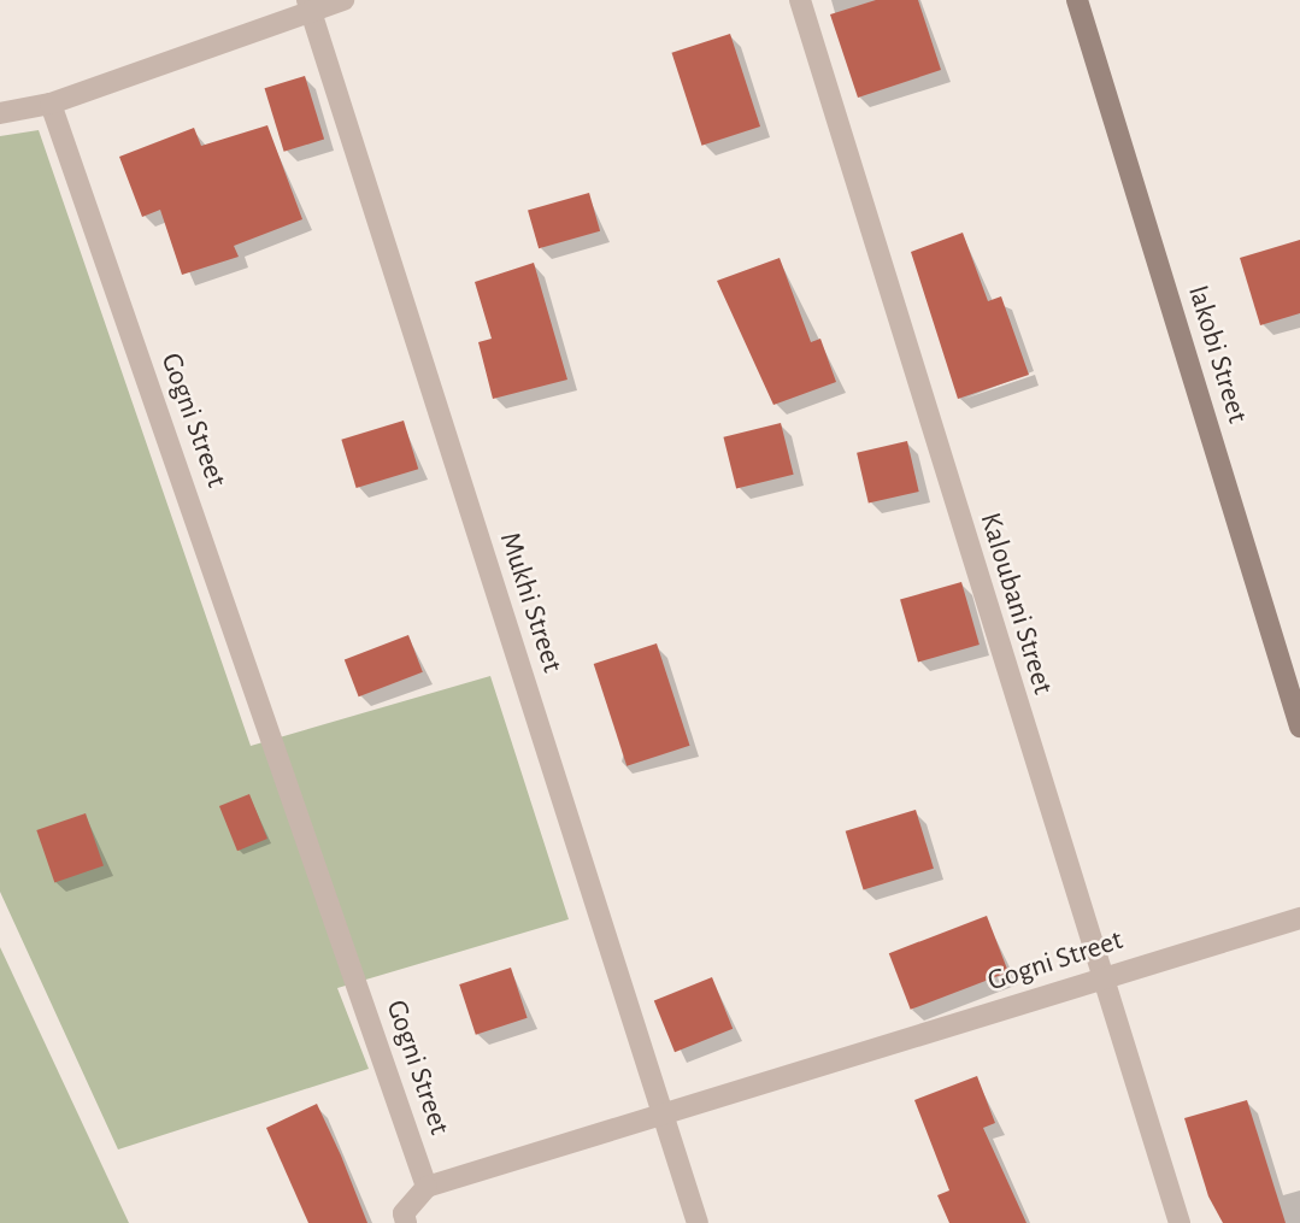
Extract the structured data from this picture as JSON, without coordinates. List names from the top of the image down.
{
  "streets": {
    "street": [
      "Iakobi Street",
      "Gogni Street",
      "Mukhi Street",
      "Kaloubani Street"
    ]
  },
  "crossings": [
    ["Gogni Street", "Mukhi Street"],
    ["Gogni Street", "Kaloubani Street"]
  ]
}
